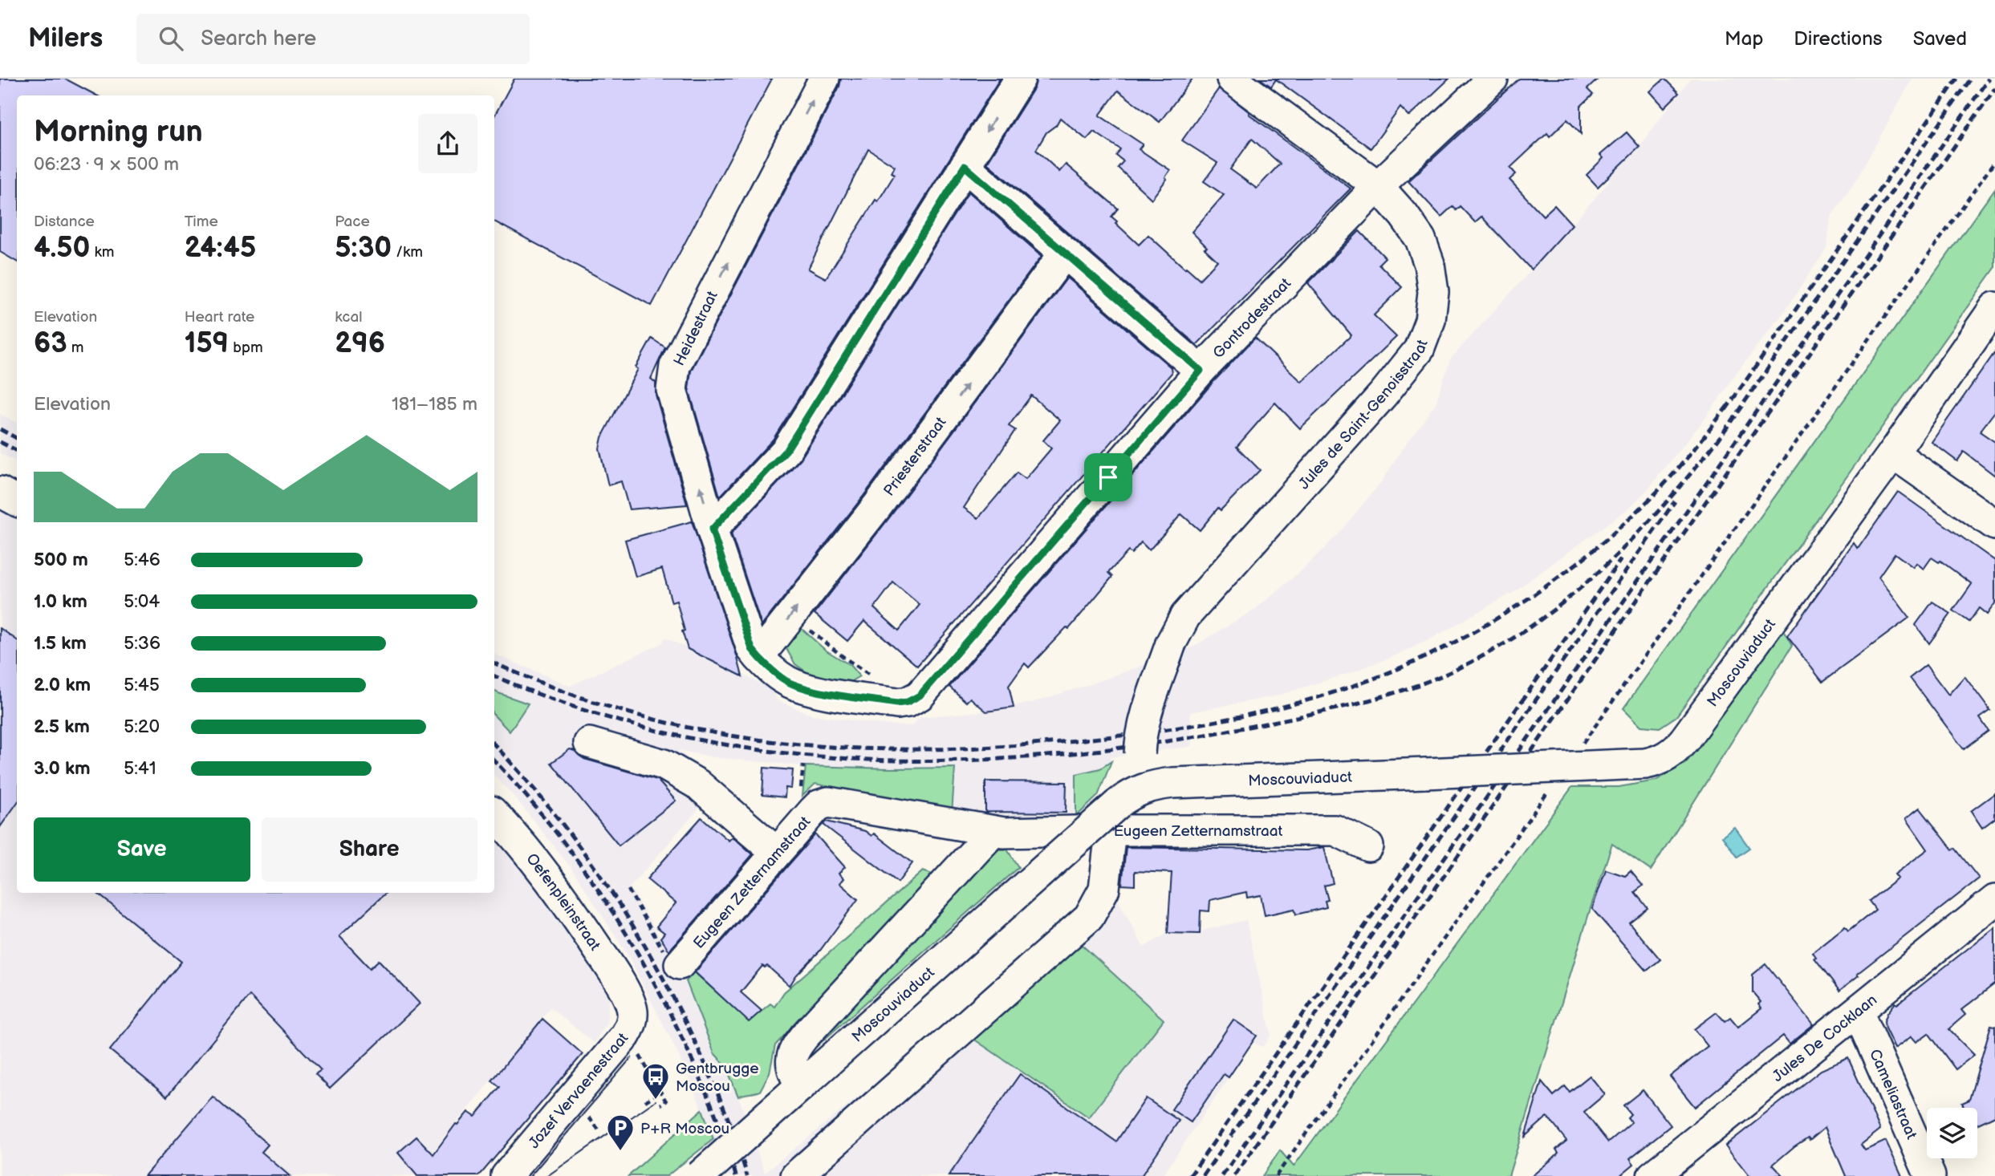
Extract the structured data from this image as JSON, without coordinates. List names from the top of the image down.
{
  "streets": {
    "street": [
      "Gontrodestraat",
      "Heidestraat",
      "Jules de Saint-Genoisstraat",
      "Priesterstraat",
      "Moscouviaduct",
      "Eugeen Zetternamstraat",
      "Oefenpleinstraat",
      "Jules De Cocklaan",
      "Jozef Vervaenestraat",
      "Cameliastraat"
    ]
  },
  "crossings": [
    ["Gontrodestraat", "Heidestraat"],
    ["Gontrodestraat", "Jules de Saint-Genoisstraat"],
    ["Gontrodestraat", "Priesterstraat"],
    ["Heidestraat", "Priesterstraat"],
    ["Jules de Saint-Genoisstraat", "Moscouviaduct"],
    ["Moscouviaduct", "Eugeen Zetternamstraat"],
    ["Oefenpleinstraat", "Jozef Vervaenestraat"],
    ["Jules De Cocklaan", "Cameliastraat"]
  ],
  "places": {
    "bus stop": ["Gentbrugge Moscou"],
    "parking": ["P+R Moscou"]
  },
  "page": {
    "header": "Milers",
    "search": "Search here",
    "nav": ["Map", "Directions", "Saved"],
    "heading": ["Morning run", "06:23 · 9 × 500 m"],
    "stats": [
      ["Distance", "4.50 km"],
      ["Time", "24:45"],
      ["Pace", "5:30 /km"],
      ["Elevation", "63 m"],
      ["Heart rate", "159 bpm"],
      ["kcal", "296"]
    ],
    "chart": ["Elevation", "181–185 m"],
    "list": [
      {
        "name": "500 m",
        "note": "5:46"
      },
      {
        "name": "1.0 km",
        "note": "5:04"
      },
      {
        "name": "1.5 km",
        "note": "5:36"
      },
      {
        "name": "2.0 km",
        "note": "5:45"
      },
      {
        "name": "2.5 km",
        "note": "5:20"
      },
      {
        "name": "3.0 km",
        "note": "5:41"
      }
    ],
    "buttons": ["Save", "Share"]
  }
}
